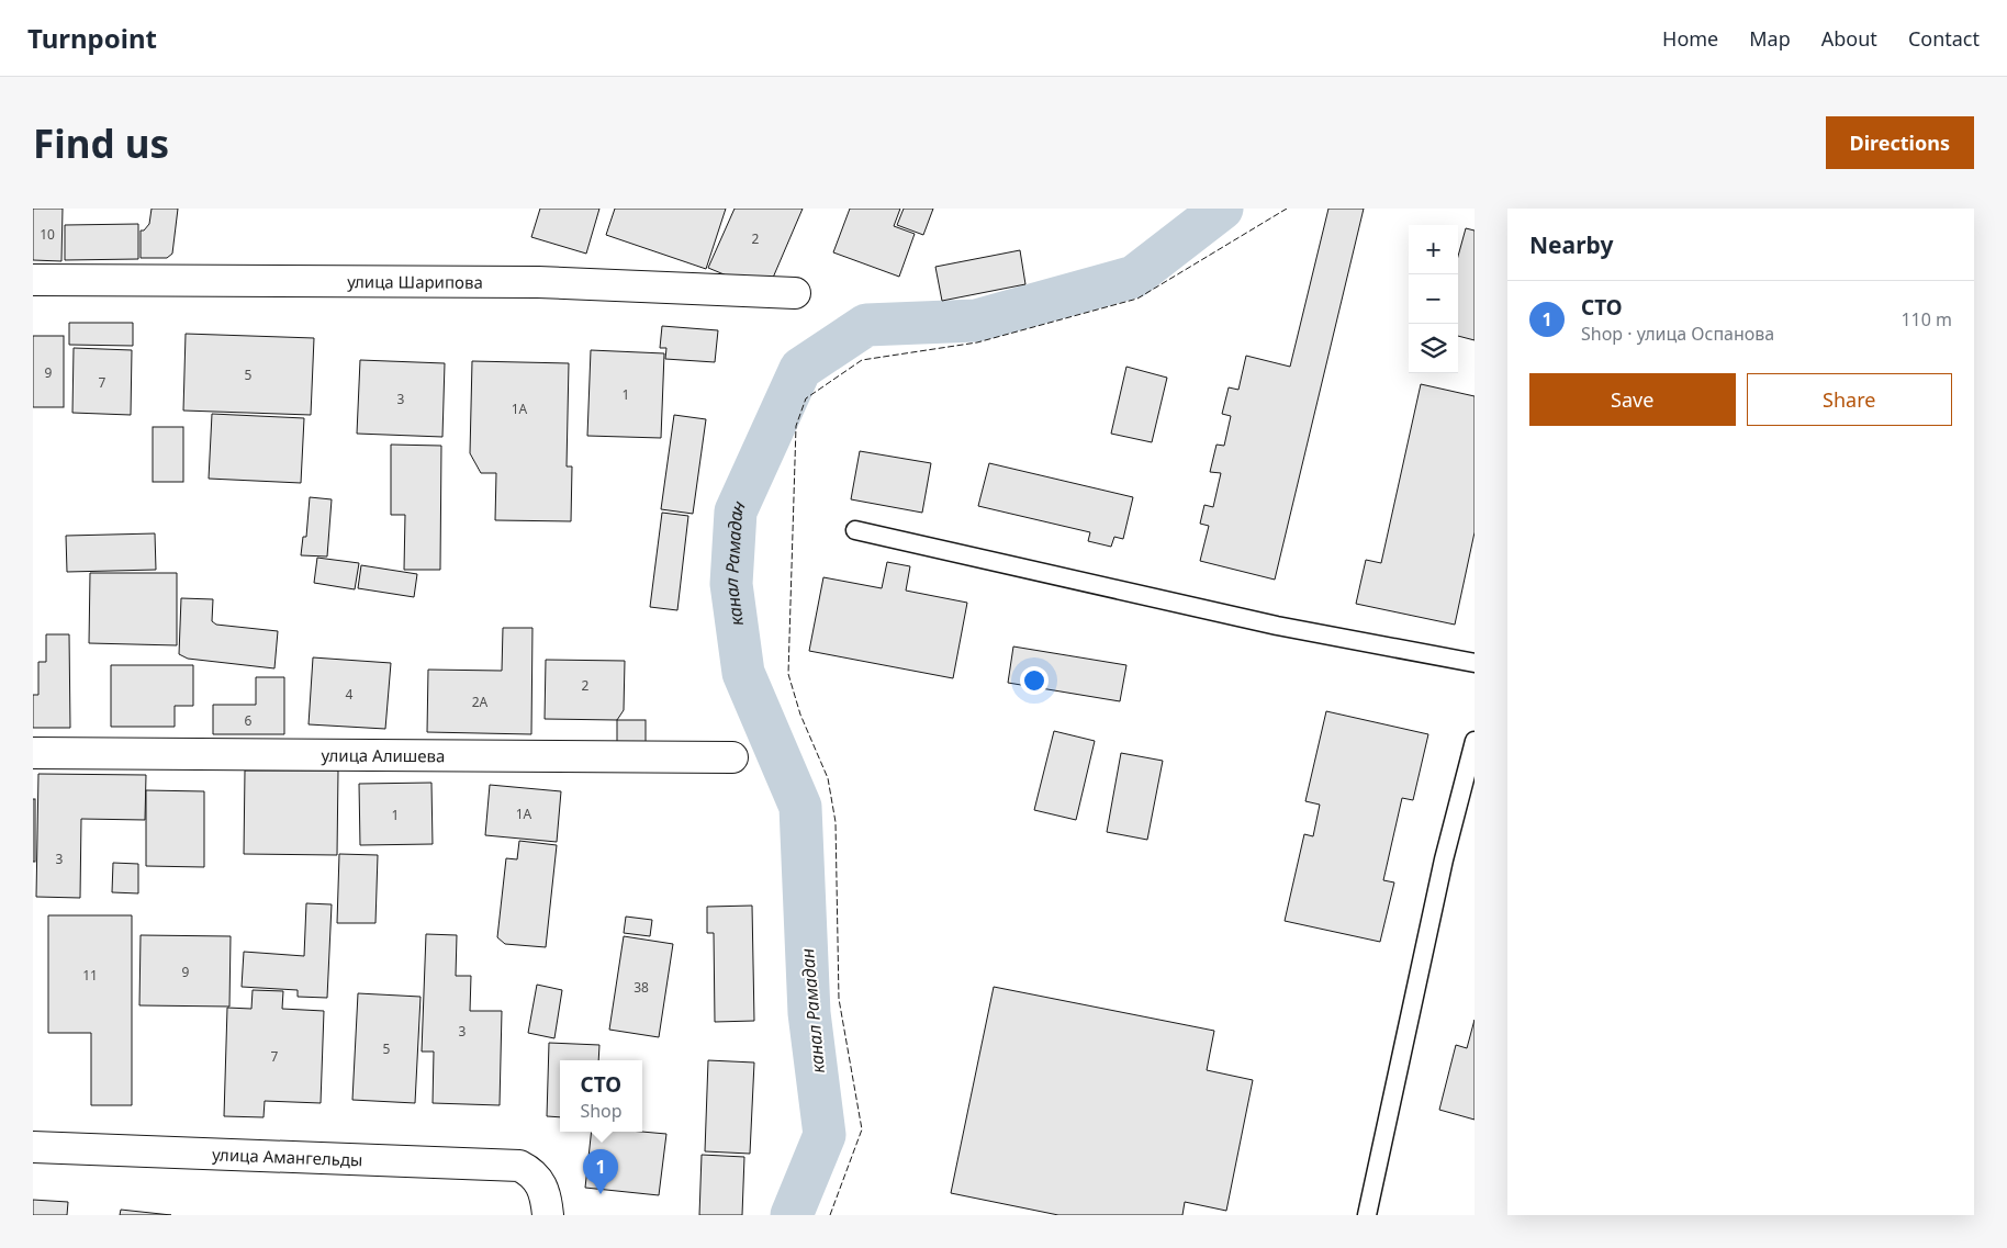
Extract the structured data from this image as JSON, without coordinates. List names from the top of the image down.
{
  "streets": {
    "street": ["улица Шарипова", "улица Алишева", "улица Амангельды"]
  },
  "water": ["канал Рамадан"],
  "house_numbers": [
    "10",
    "2",
    "9",
    "5",
    "7",
    "1",
    "3",
    "1А",
    "2",
    "4",
    "2А",
    "6",
    "1А",
    "1",
    "3",
    "9",
    "11",
    "38",
    "3",
    "5",
    "7"
  ],
  "page": {
    "header": "Turnpoint",
    "nav": [
      "Home",
      "Map",
      "About",
      "Contact"
    ],
    "buttons": [
      "Directions",
      ["Save", "Share"]
    ],
    "title": "Find us",
    "heading": "Nearby",
    "map_buttons": ["+", "−"],
    "list": [
      {
        "mark": "1",
        "name": "СТО",
        "note": "Shop · улица Оспанова",
        "value": "110 m"
      }
    ],
    "popup": ["СТО", "Shop"],
    "pins": "1"
  }
}
